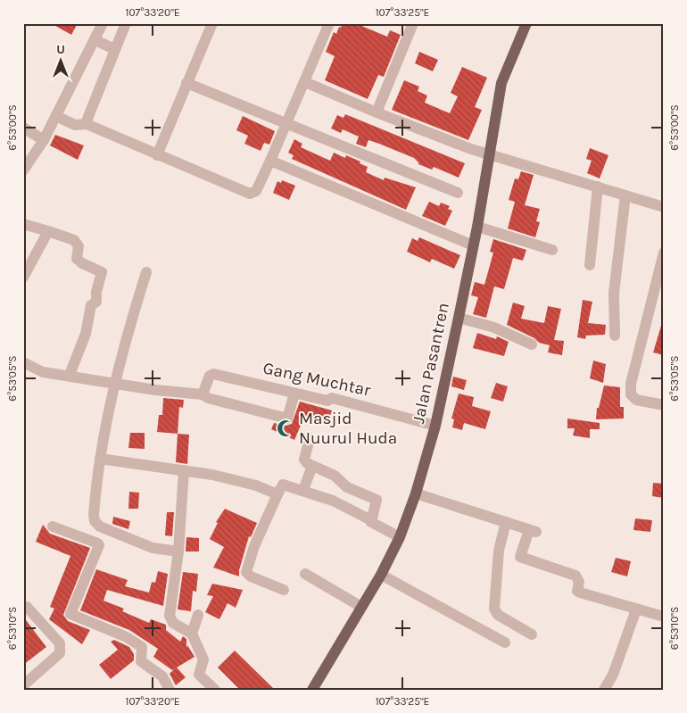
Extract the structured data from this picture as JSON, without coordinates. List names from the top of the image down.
{
  "streets": {
    "main road": ["Jalan Pasantren"],
    "street": ["Gang Muchtar"]
  },
  "crossings": [
    ["Jalan Pasantren", "Gang Muchtar"]
  ],
  "places": {
    "mosque": ["Masjid Nuurul Huda"]
  },
  "north": "top",
  "coordinates": [
    "107°33'20\"E",
    "107°33'25\"E",
    "6°53'00\"S",
    "6°53'05\"S",
    "6°53'10\"S"
  ]
}
